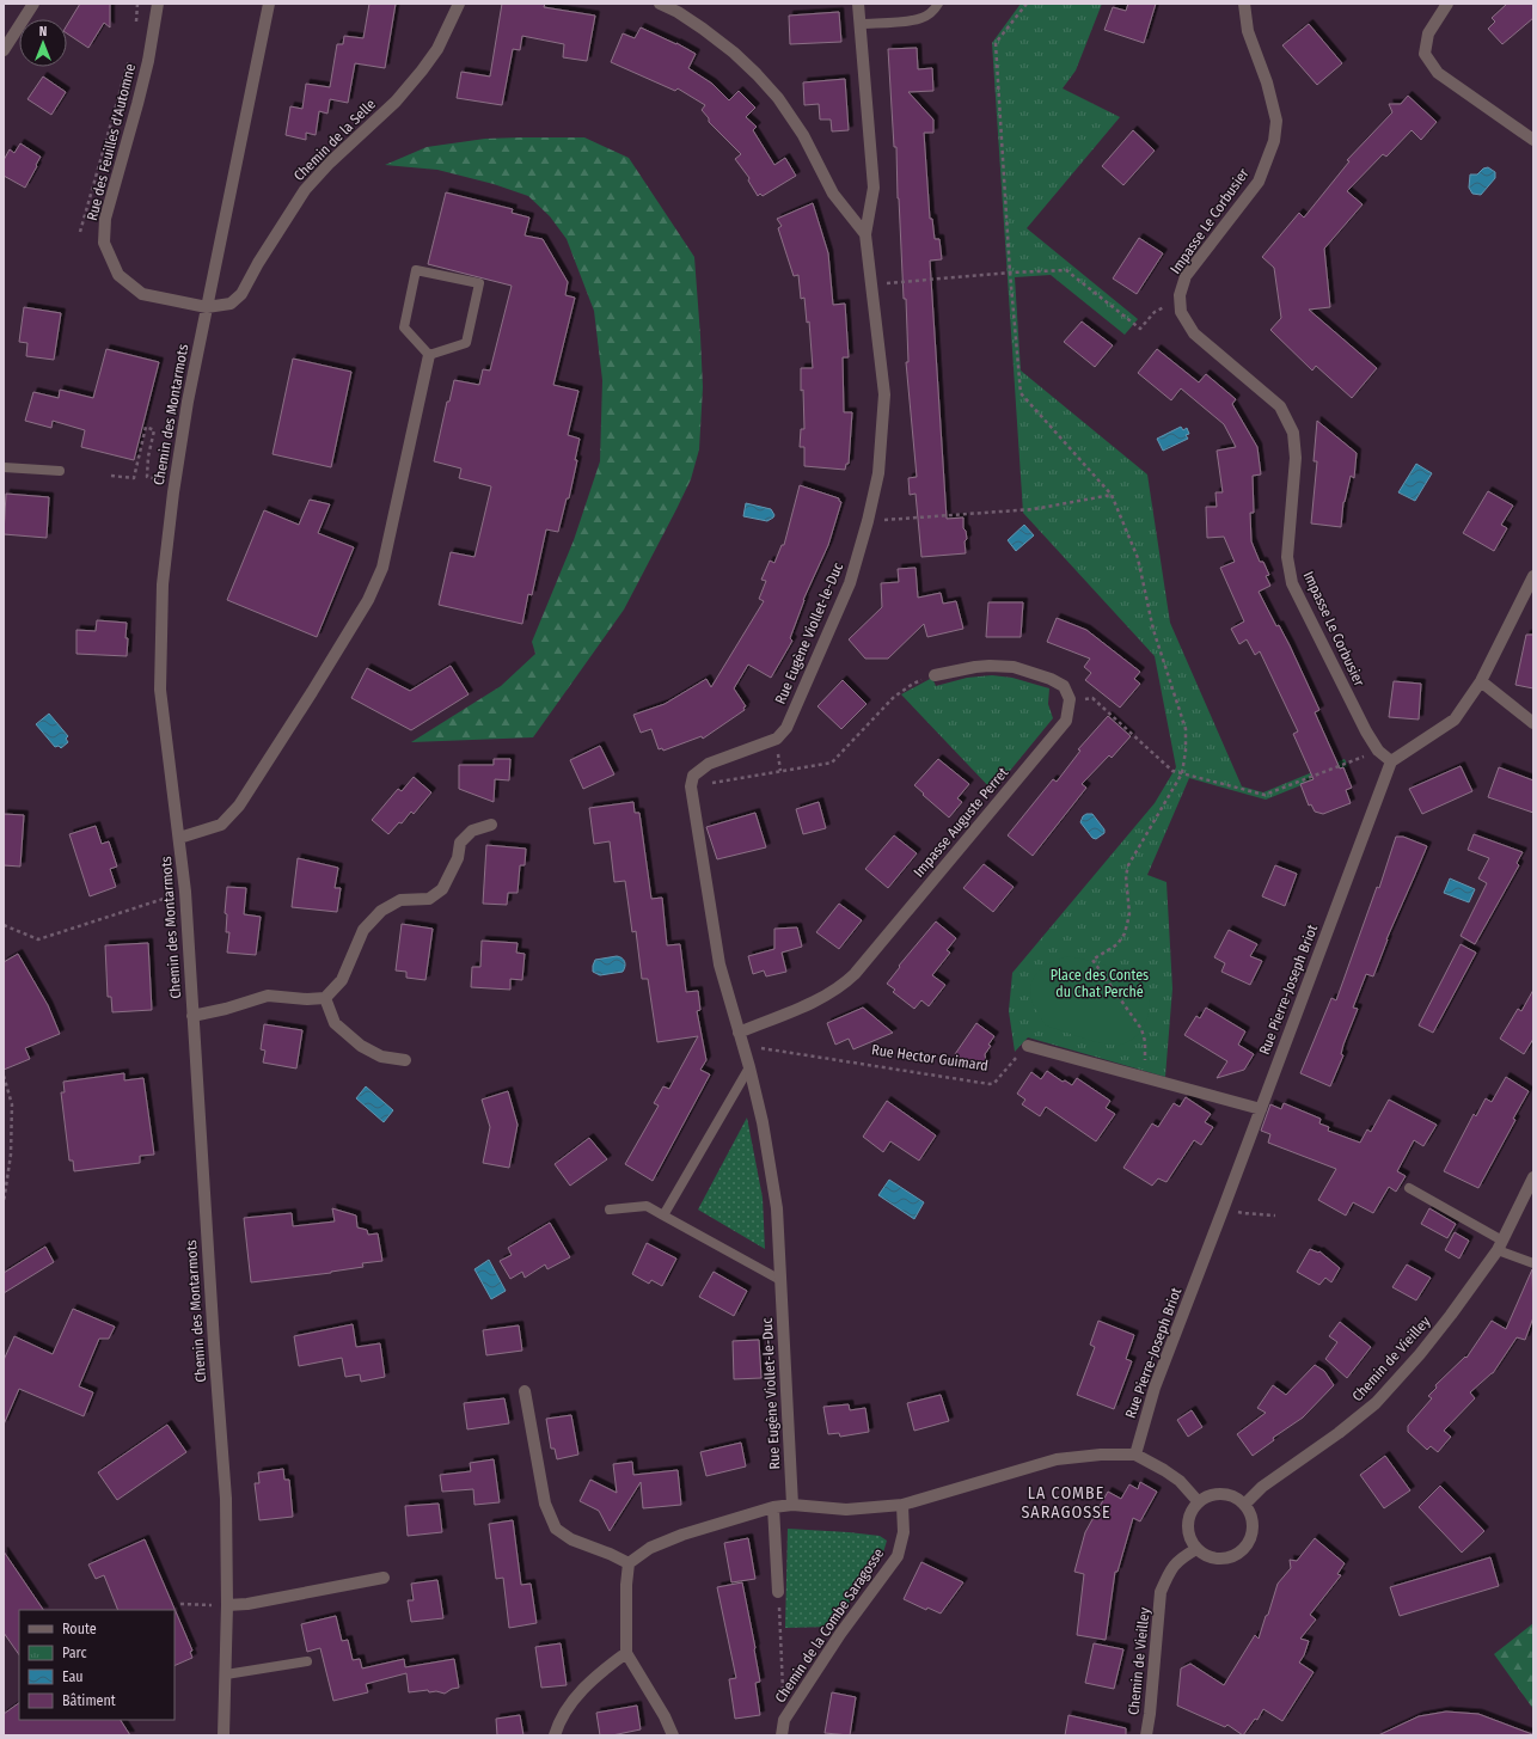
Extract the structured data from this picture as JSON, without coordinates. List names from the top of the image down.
{
  "streets": {
    "street": [
      "Chemin de la Selle",
      "Rue des Feuilles d'Automne",
      "Impasse Le Corbusier",
      "Chemin des Montarmots",
      "Rue Eugène Viollet-le-Duc",
      "Impasse Auguste Perret",
      "Rue Pierre-Joseph Briot",
      "Chemin de Vieilley",
      "Chemin de la Combe Saragosse"
    ],
    "path": ["Rue Hector Guimard"]
  },
  "crossings": [
    ["Chemin de la Selle", "Rue des Feuilles d'Automne"],
    ["Chemin de la Selle", "Chemin des Montarmots"],
    ["Rue des Feuilles d'Automne", "Chemin des Montarmots"],
    ["Impasse Le Corbusier", "Rue Pierre-Joseph Briot"],
    ["Rue Eugène Viollet-le-Duc", "Impasse Auguste Perret"],
    ["Rue Eugène Viollet-le-Duc", "Rue Hector Guimard"]
  ],
  "districts": ["LA COMBE SARAGOSSE"],
  "parks": ["Place des Contes du Chat Perché"],
  "legend": [
    "Route",
    "Parc",
    "Eau",
    "Bâtiment"
  ],
  "north": "top"
}
